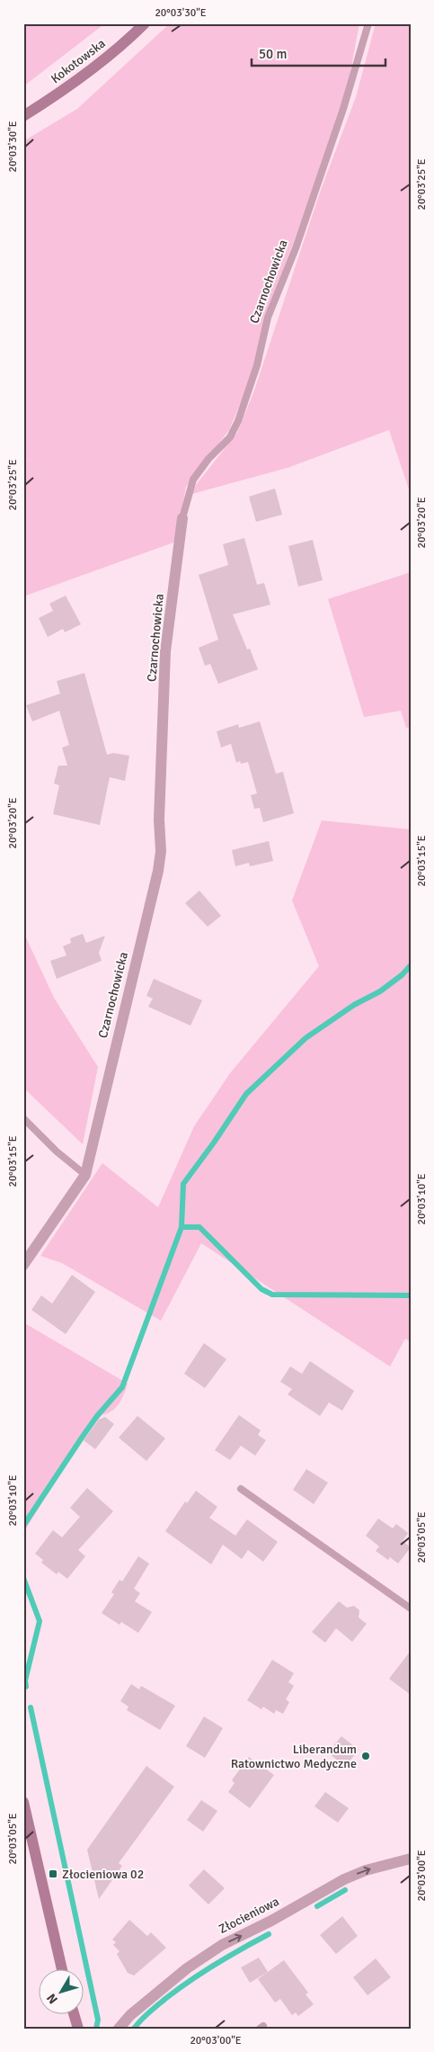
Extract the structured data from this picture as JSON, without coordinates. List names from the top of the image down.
{
  "streets": {
    "street": ["Kokotowska", "Czarnochowicka", "Złocieniowa"]
  },
  "one_way": ["Złocieniowa"],
  "places": {
    "other": ["Liberandum Ratownictwo Medyczne"],
    "transit": ["Złocieniowa 02"]
  },
  "scale_bar": "50 m",
  "north": "bottom left",
  "coordinates": [
    "20°03'30\"E",
    "20°03'25\"E",
    "20°03'20\"E",
    "20°03'15\"E",
    "20°03'10\"E",
    "20°03'05\"E",
    "20°03'00\"E"
  ]
}
